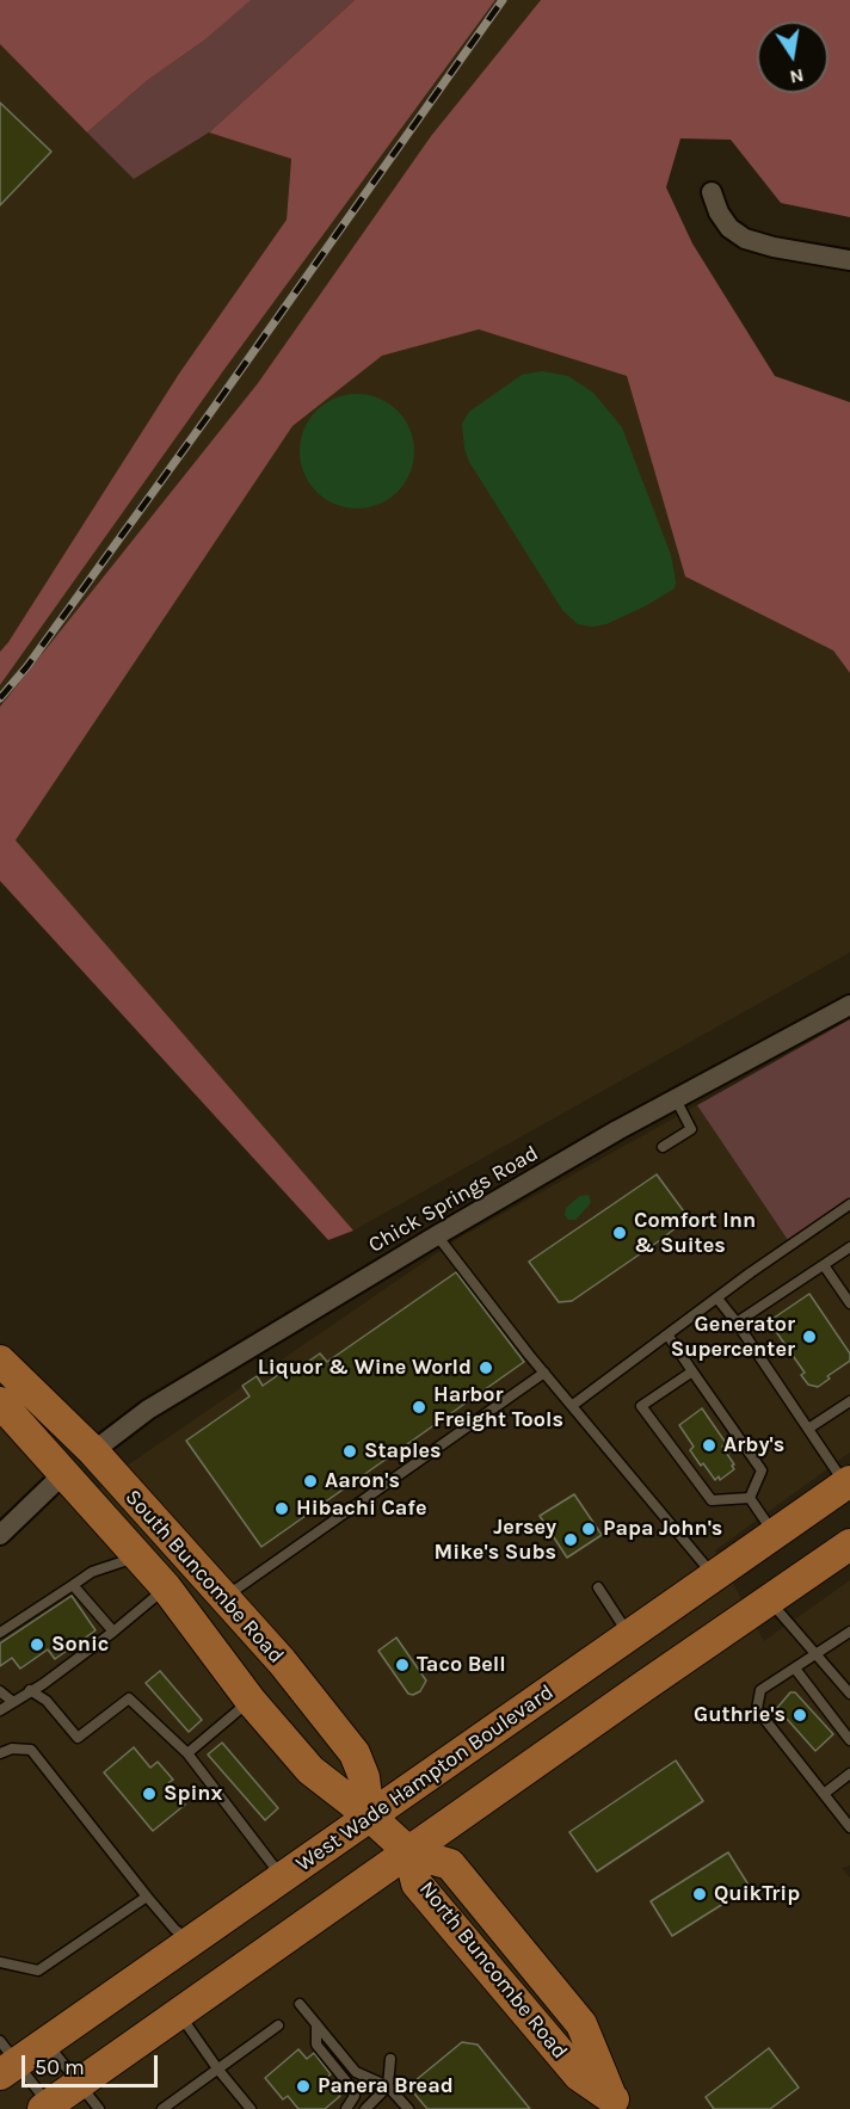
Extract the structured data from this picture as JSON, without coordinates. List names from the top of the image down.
{
  "streets": {
    "main road": ["South Buncombe Road", "West Wade Hampton Boulevard", "North Buncombe Road"],
    "street": ["Chick Springs Road"]
  },
  "crossings": [
    ["Chick Springs Road", "South Buncombe Road"],
    ["South Buncombe Road", "West Wade Hampton Boulevard"],
    ["South Buncombe Road", "North Buncombe Road"]
  ],
  "places": [
    "Comfort Inn & Suites",
    "Generator Supercenter",
    "Liquor & Wine World",
    "Harbor Freight Tools",
    "Arby's",
    "Staples",
    "Aaron's",
    "Hibachi Cafe",
    "Papa John's",
    "Jersey Mike's Subs",
    "Sonic",
    "Taco Bell",
    "Guthrie's",
    "Spinx",
    "QuikTrip",
    "Panera Bread"
  ],
  "scale_bar": "50 m",
  "north": "bottom"
}
